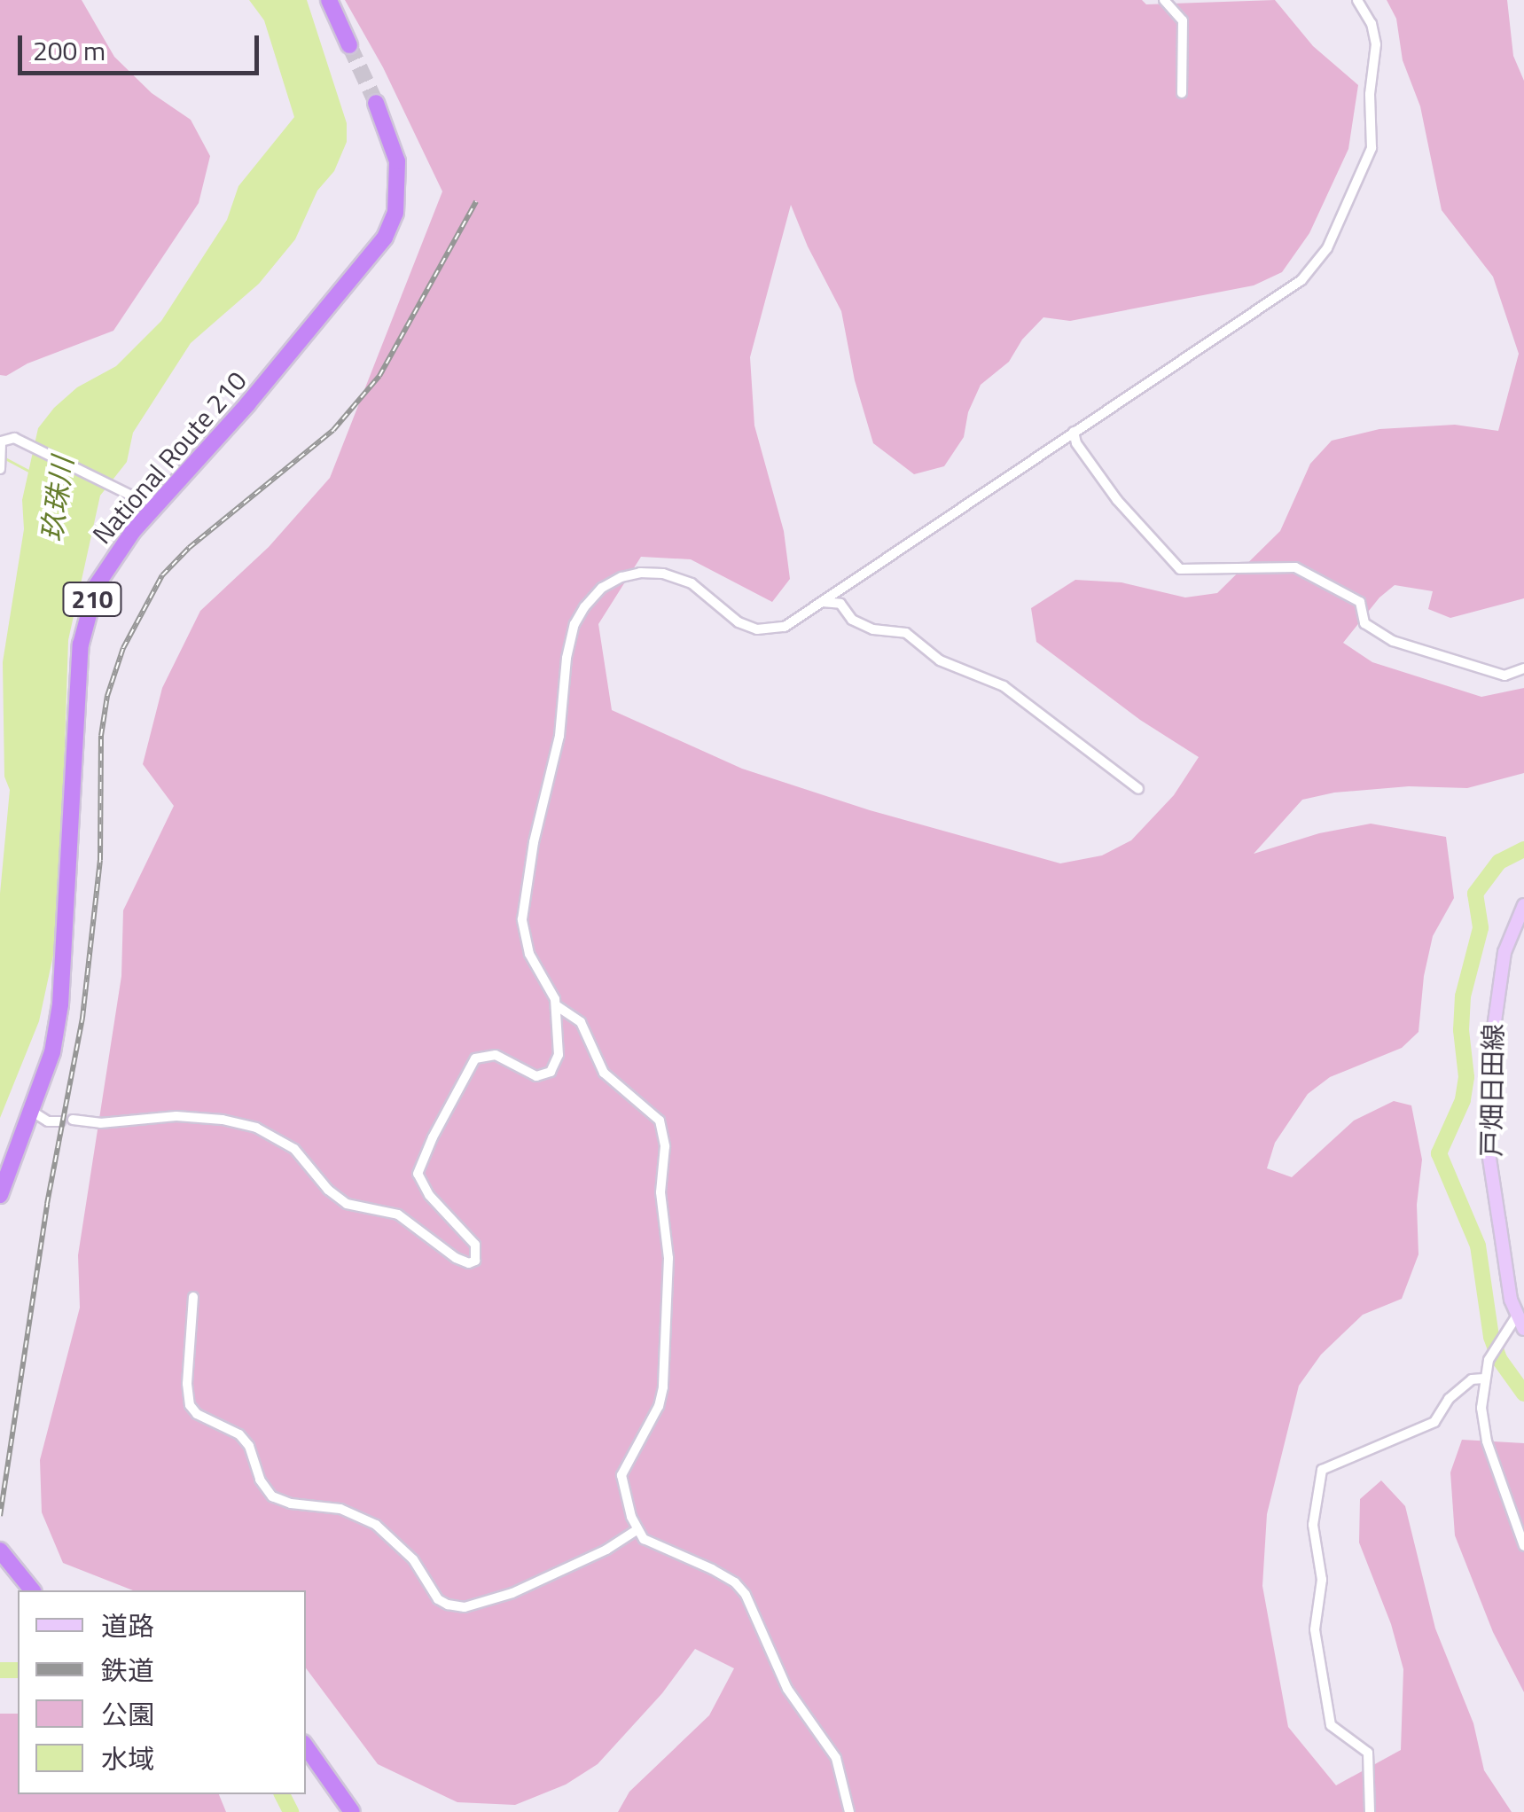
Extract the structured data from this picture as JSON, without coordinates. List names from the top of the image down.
{
  "streets": {
    "highway": ["National Route 210", "210"],
    "main road": ["戸畑日田線"]
  },
  "water": ["玖珠川"],
  "legend": [
    "道路",
    "鉄道",
    "公園",
    "水域"
  ],
  "scale_bar": "200 m"
}
